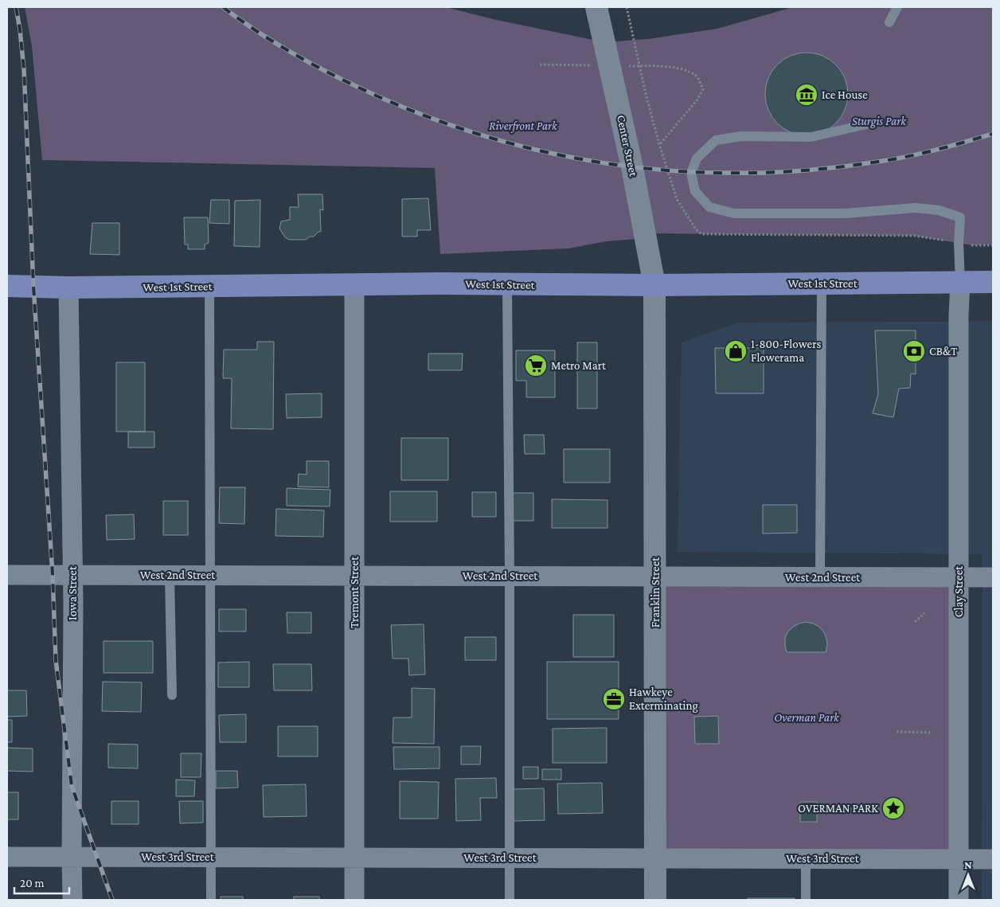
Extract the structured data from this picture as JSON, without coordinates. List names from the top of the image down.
{
  "streets": {
    "main road": ["West 1st Street"],
    "street": [
      "Center Street",
      "West 2nd Street",
      "Clay Street",
      "Tremont Street",
      "Franklin Street",
      "Iowa Street",
      "West 3rd Street"
    ]
  },
  "crossings": [
    ["Center Street", "West 1st Street"],
    ["Center Street", "Franklin Street"],
    ["West 1st Street", "Clay Street"],
    ["West 1st Street", "Tremont Street"],
    ["West 1st Street", "Franklin Street"],
    ["West 1st Street", "Iowa Street"],
    ["West 2nd Street", "Clay Street"],
    ["West 2nd Street", "Tremont Street"],
    ["West 2nd Street", "Franklin Street"],
    ["West 2nd Street", "Iowa Street"],
    ["Clay Street", "West 3rd Street"],
    ["Tremont Street", "West 3rd Street"],
    ["Franklin Street", "West 3rd Street"],
    ["Iowa Street", "West 3rd Street"]
  ],
  "parks": ["Sturgis Park", "Riverfront Park", "Overman Park"],
  "places": {
    "museum": ["Ice House"],
    "shop": ["1-800-Flowers Flowerama"],
    "bank": ["CB&T"],
    "supermarket": ["Metro Mart"],
    "office": ["Hawkeye Exterminating"],
    "place": ["OVERMAN PARK"]
  },
  "scale_bar": "20 m",
  "north": "top"
}
